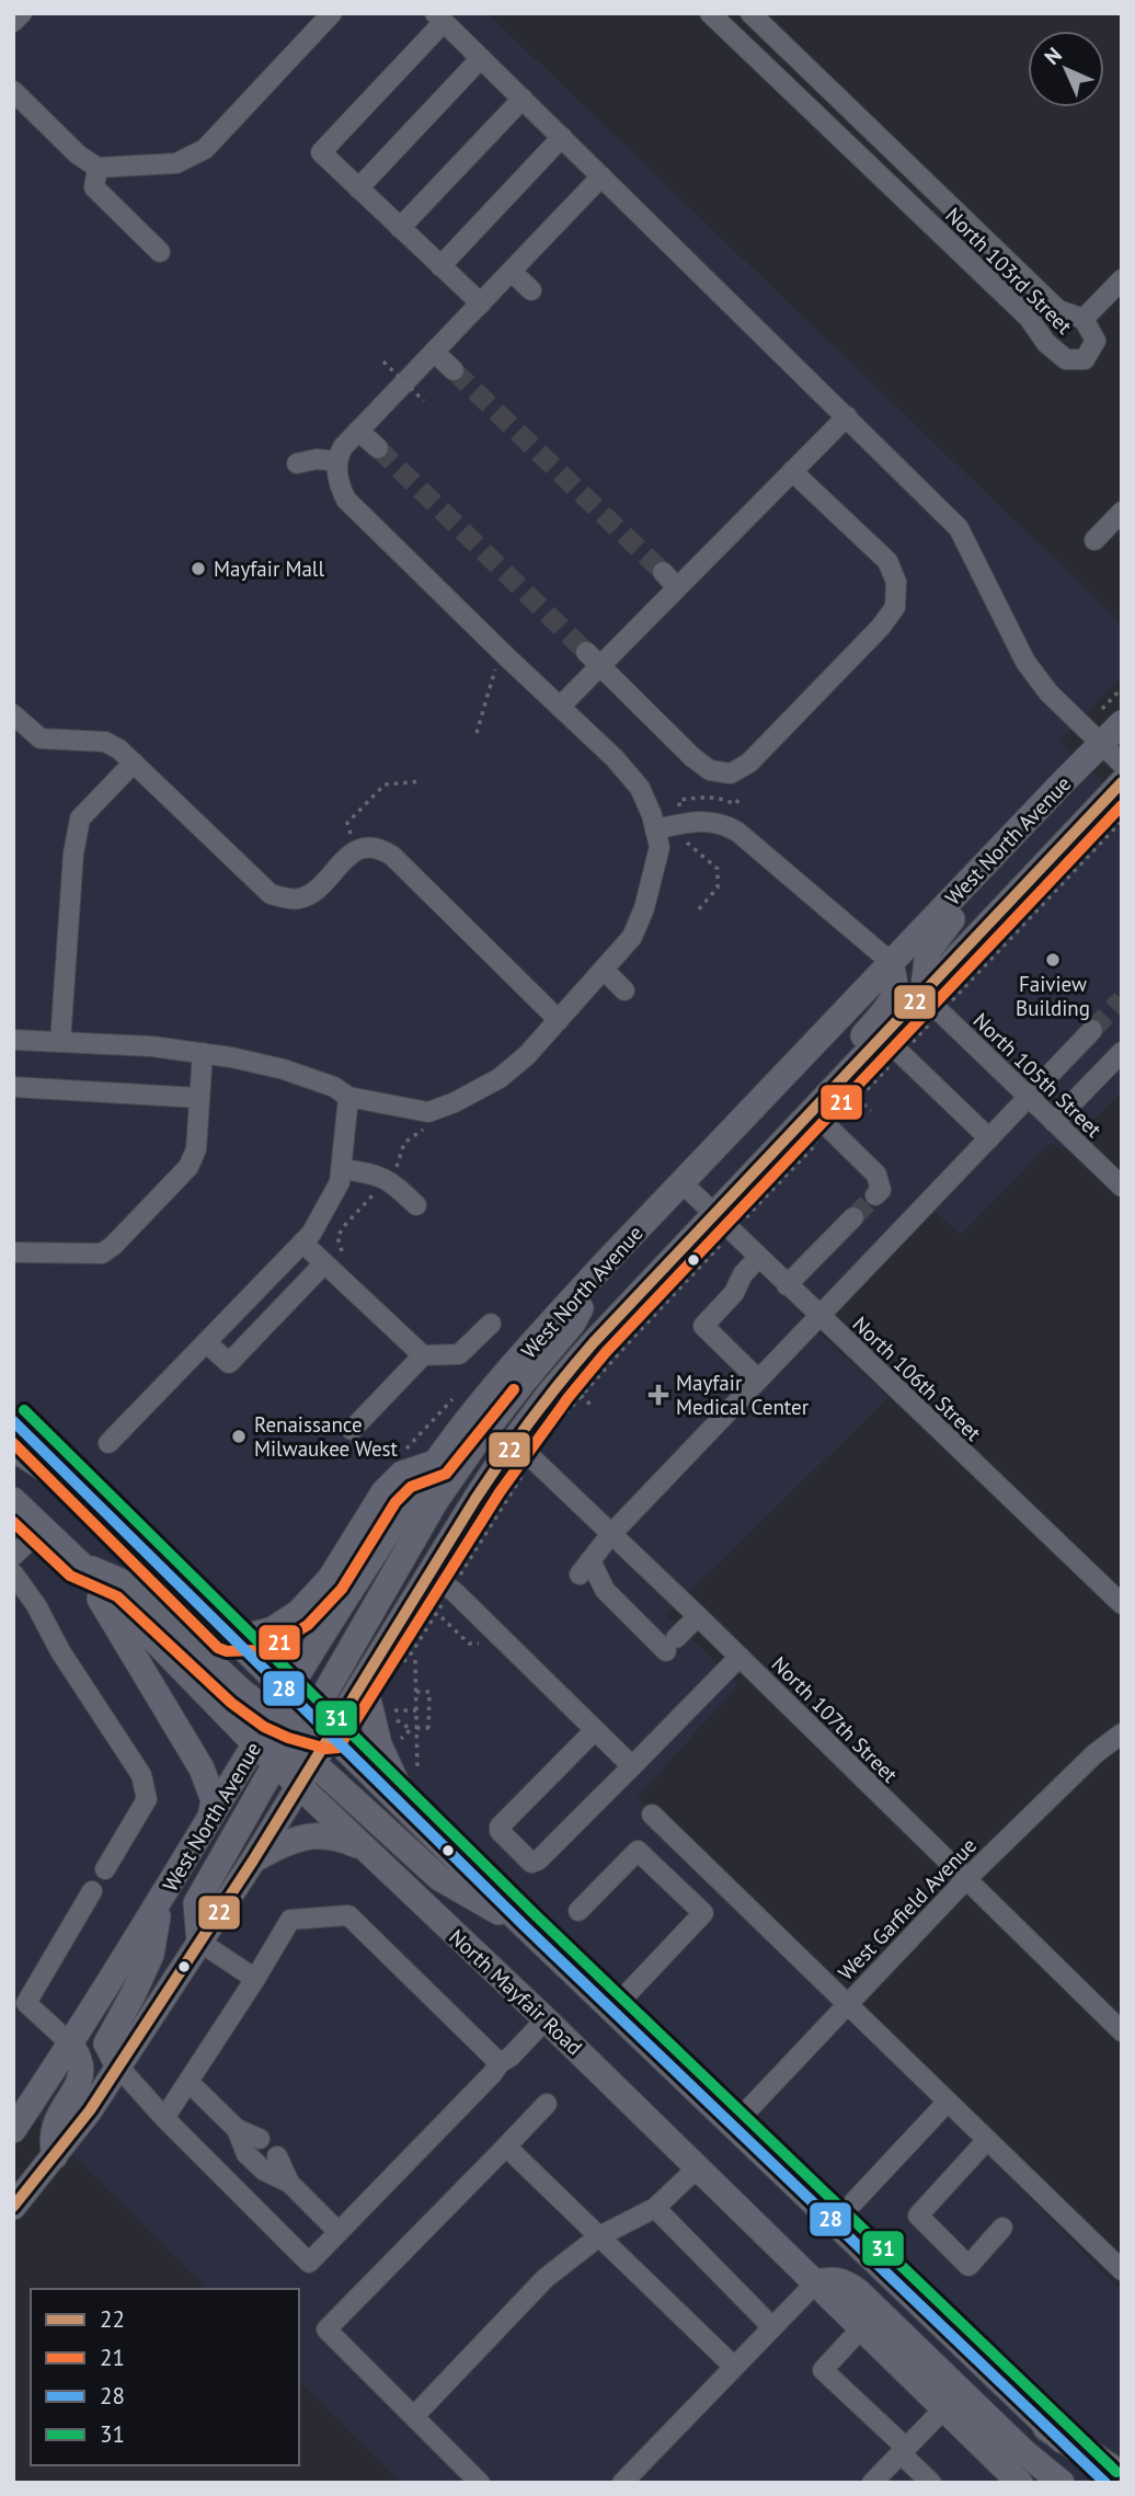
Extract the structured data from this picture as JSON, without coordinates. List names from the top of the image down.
{
  "streets": {
    "main road": ["West North Avenue", "North Mayfair Road"],
    "street": [
      "North 103rd Street",
      "North 105th Street",
      "North 106th Street",
      "North 107th Street",
      "West Garfield Avenue"
    ]
  },
  "crossings": [
    ["West North Avenue", "North 105th Street"],
    ["West North Avenue", "North 106th Street"],
    ["West North Avenue", "North 107th Street"],
    ["West North Avenue", "North Mayfair Road"],
    ["North 107th Street", "West Garfield Avenue"]
  ],
  "places": {
    "other": ["Mayfair Mall", "Faiview Building", "Renaissance Milwaukee West"],
    "health": ["Mayfair Medical Center"]
  },
  "lines": [
    "transit line 22",
    "transit line 21",
    "transit line 31",
    "transit line 28"
  ],
  "legend": [
    "22",
    "21",
    "28",
    "31"
  ],
  "north": "top left"
}
